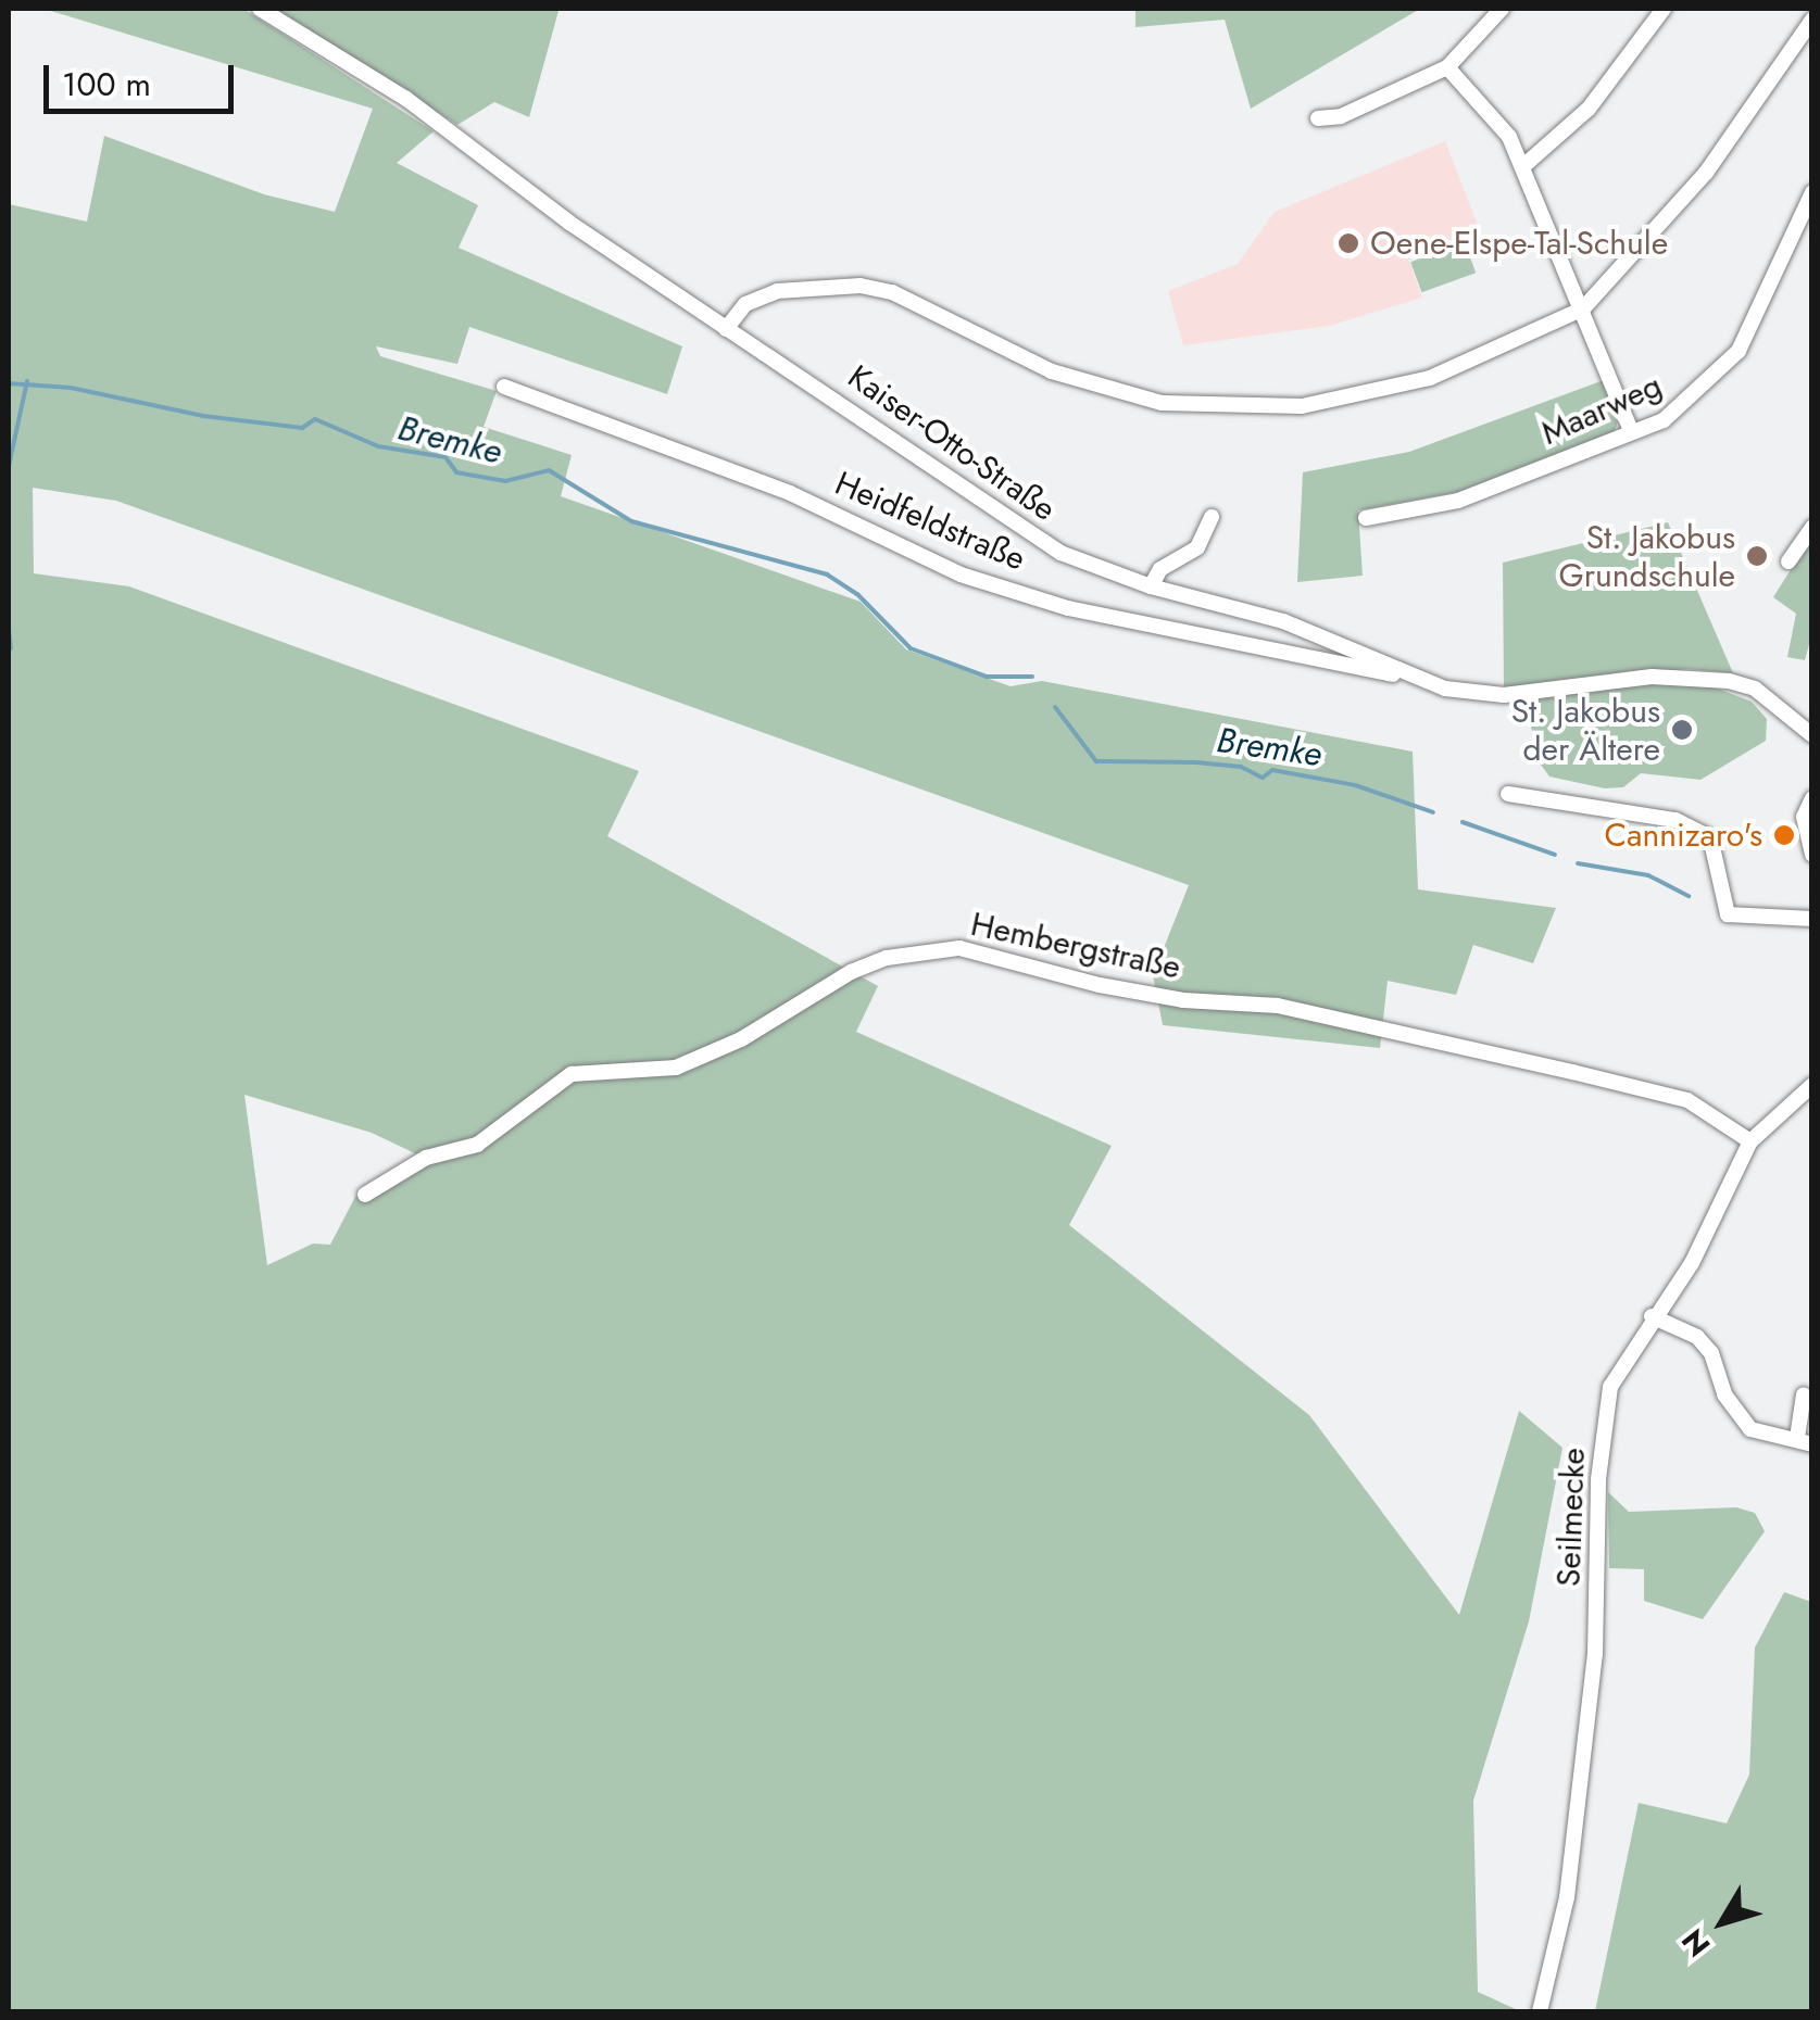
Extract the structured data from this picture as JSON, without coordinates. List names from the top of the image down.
{
  "streets": {
    "street": [
      "Maarweg",
      "Kaiser-Otto-Straße",
      "Heidfeldstraße",
      "Hembergstraße",
      "Seilmecke"
    ]
  },
  "crossings": [
    ["Kaiser-Otto-Straße", "Heidfeldstraße"],
    ["Hembergstraße", "Seilmecke"]
  ],
  "water": ["Bremke"],
  "places": [
    "Oene-Elspe-Tal-Schule",
    "St. Jakobus Grundschule",
    "St. Jakobus der Ältere",
    "Cannizaro's"
  ],
  "scale_bar": "100 m",
  "north": "bottom left"
}
